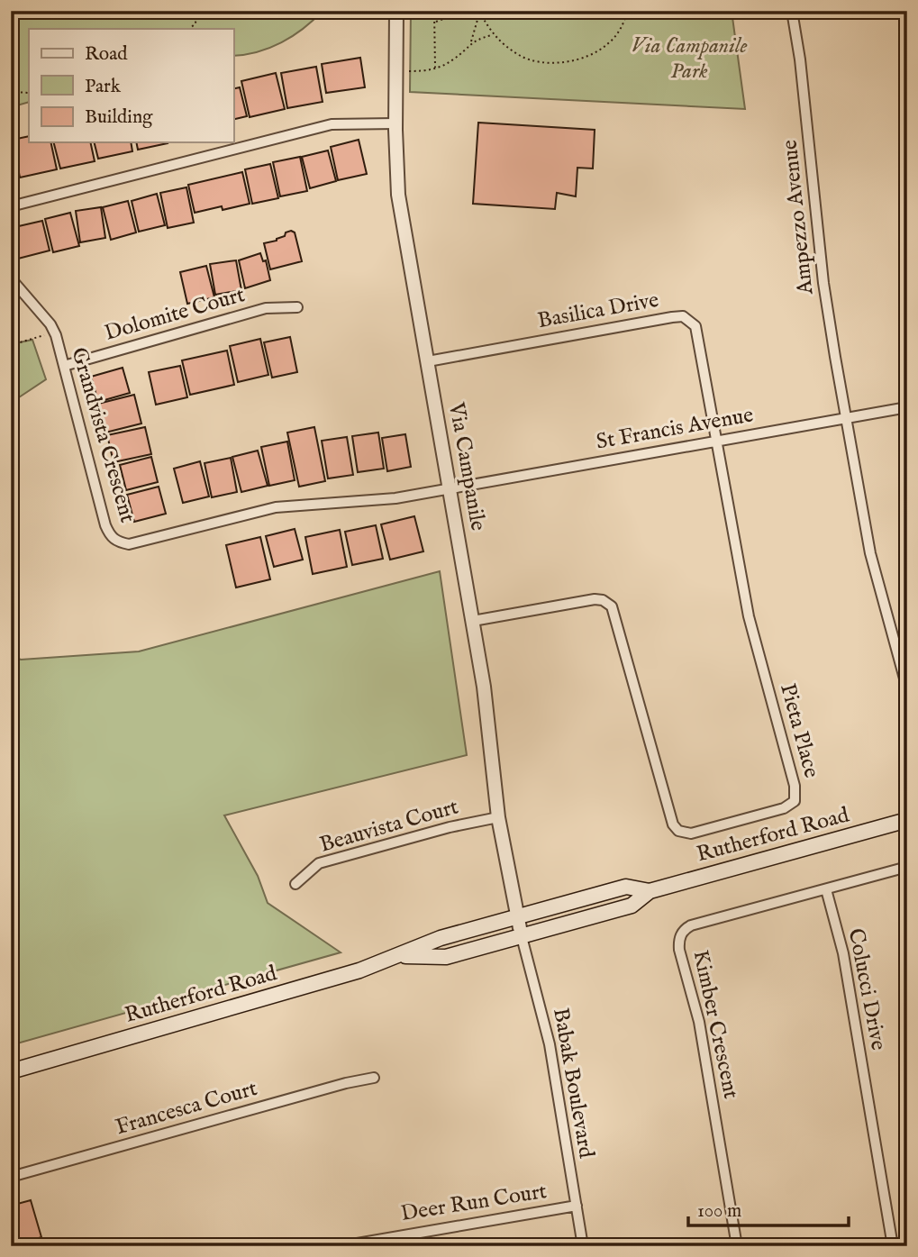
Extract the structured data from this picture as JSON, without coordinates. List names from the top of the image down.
{
  "streets": {
    "main road": ["Rutherford Road"],
    "street": [
      "Ampezzo Avenue",
      "Basilica Drive",
      "Dolomite Court",
      "St Francis Avenue",
      "Grandvista Crescent",
      "Via Campanile",
      "Pieta Place",
      "Beauvista Court",
      "Colucci Drive",
      "Kimber Crescent",
      "Babak Boulevard",
      "Francesca Court",
      "Deer Run Court"
    ]
  },
  "crossings": [
    ["Ampezzo Avenue", "St Francis Avenue"],
    ["Basilica Drive", "St Francis Avenue"],
    ["Basilica Drive", "Via Campanile"],
    ["Basilica Drive", "Pieta Place"],
    ["Dolomite Court", "Grandvista Crescent"],
    ["St Francis Avenue", "Grandvista Crescent"],
    ["St Francis Avenue", "Via Campanile"],
    ["St Francis Avenue", "Pieta Place"],
    ["Grandvista Crescent", "Via Campanile"],
    ["Via Campanile", "Pieta Place"],
    ["Via Campanile", "Beauvista Court"],
    ["Via Campanile", "Rutherford Road"],
    ["Via Campanile", "Babak Boulevard"],
    ["Rutherford Road", "Babak Boulevard"],
    ["Colucci Drive", "Kimber Crescent"],
    ["Babak Boulevard", "Deer Run Court"]
  ],
  "parks": ["Via Campanile Park"],
  "legend": ["Road", "Park", "Building"],
  "scale_bar": "100 m"
}
